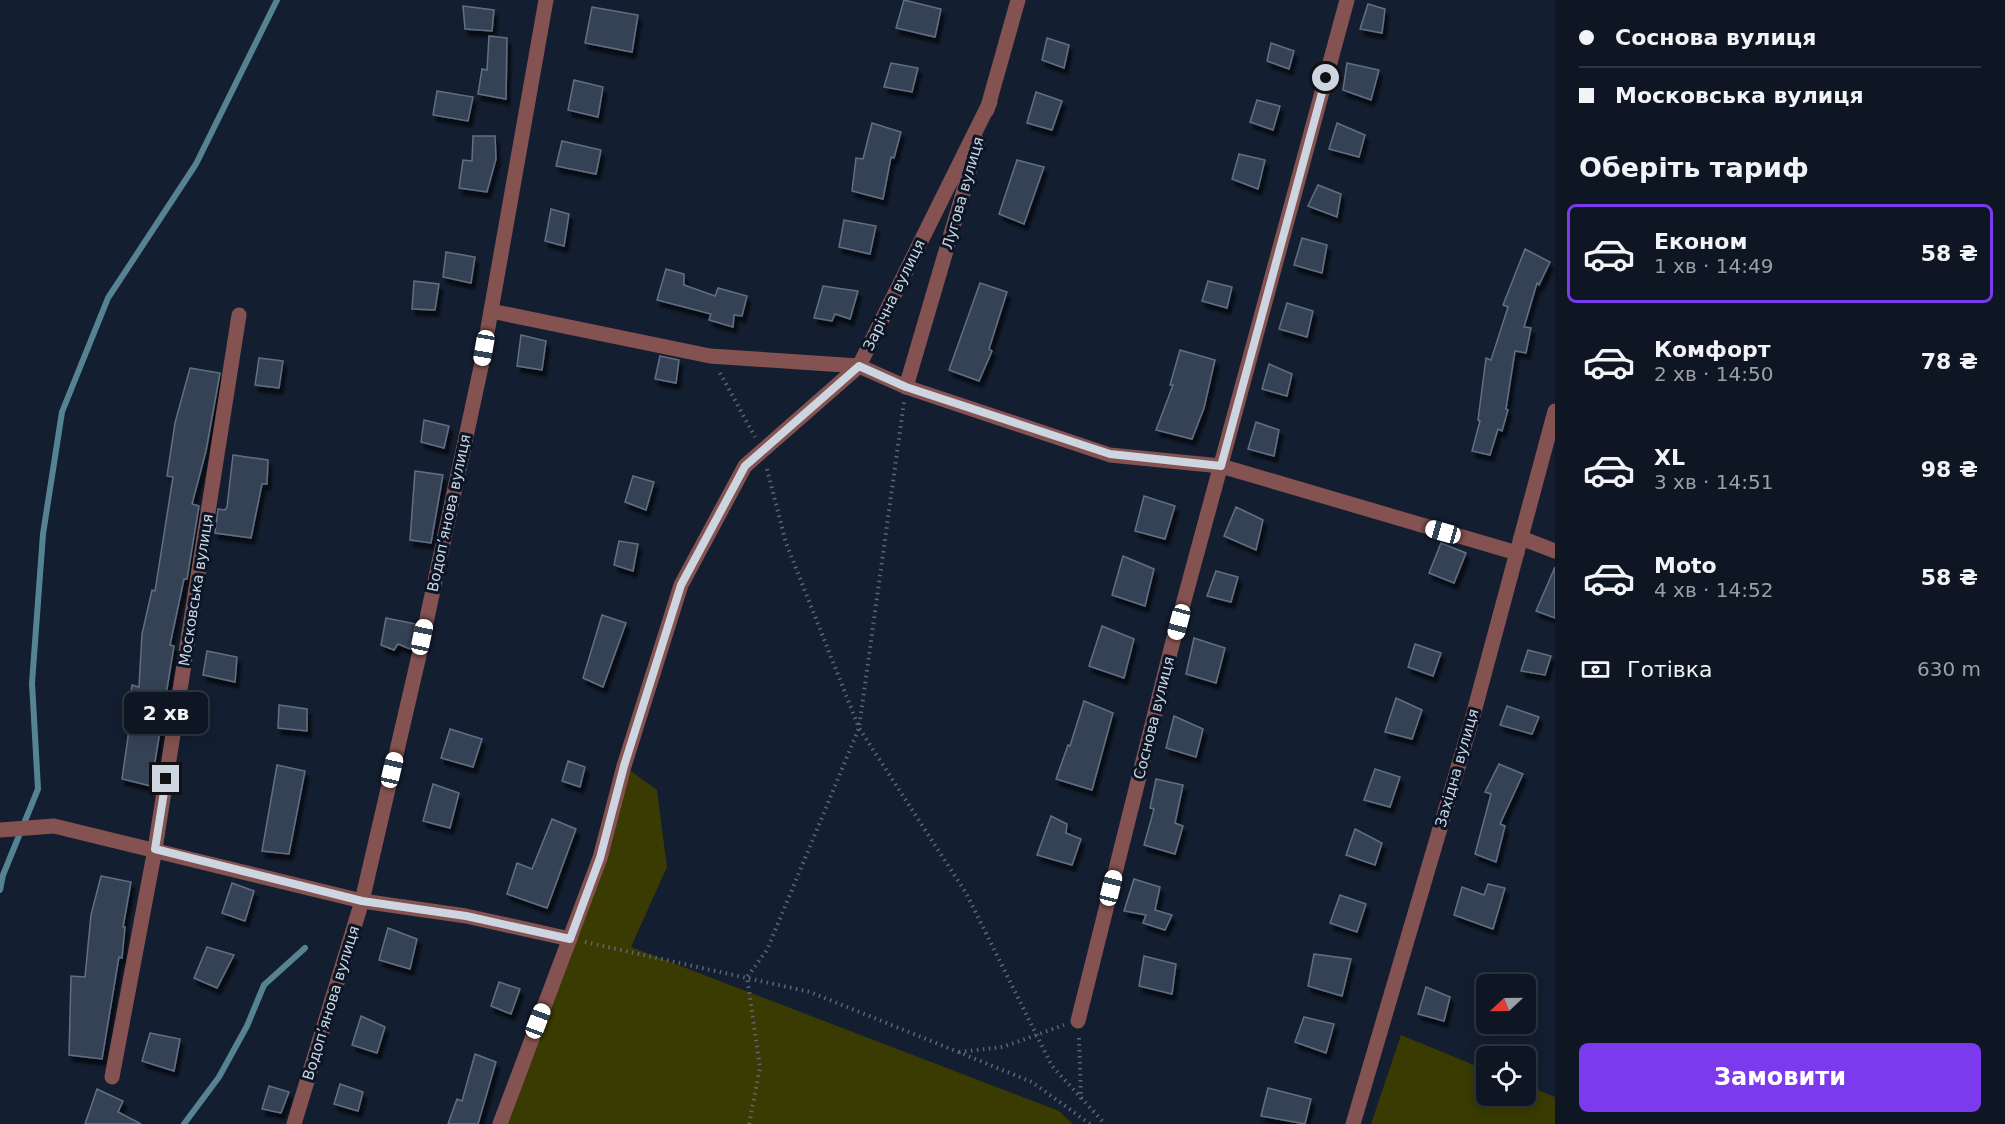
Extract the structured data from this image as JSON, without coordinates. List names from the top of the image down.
{
  "streets": {
    "street": [
      "Лугова вулиця",
      "Зарічна вулиця",
      "Водоп’янова вулиця",
      "Московська вулиця",
      "Соснова вулиця",
      "Західна вулиця"
    ]
  },
  "crossings": [
    ["Лугова вулиця", "Зарічна вулиця"]
  ],
  "north": "left",
  "page": {
    "banner": ["Соснова вулиця", "Московська вулиця"],
    "heading": "Оберіть тариф",
    "list": [
      {
        "name": "Економ",
        "note": "1 хв · 14:49",
        "value": "58 ₴"
      },
      {
        "name": "Комфорт",
        "note": "2 хв · 14:50",
        "value": "78 ₴"
      },
      {
        "name": "XL",
        "note": "3 хв · 14:51",
        "value": "98 ₴"
      },
      {
        "name": "Moto",
        "note": "4 хв · 14:52",
        "value": "58 ₴"
      }
    ],
    "pay": ["Готівка", "630 m"],
    "bubble": "2 хв",
    "buttons": "Замовити"
  }
}
